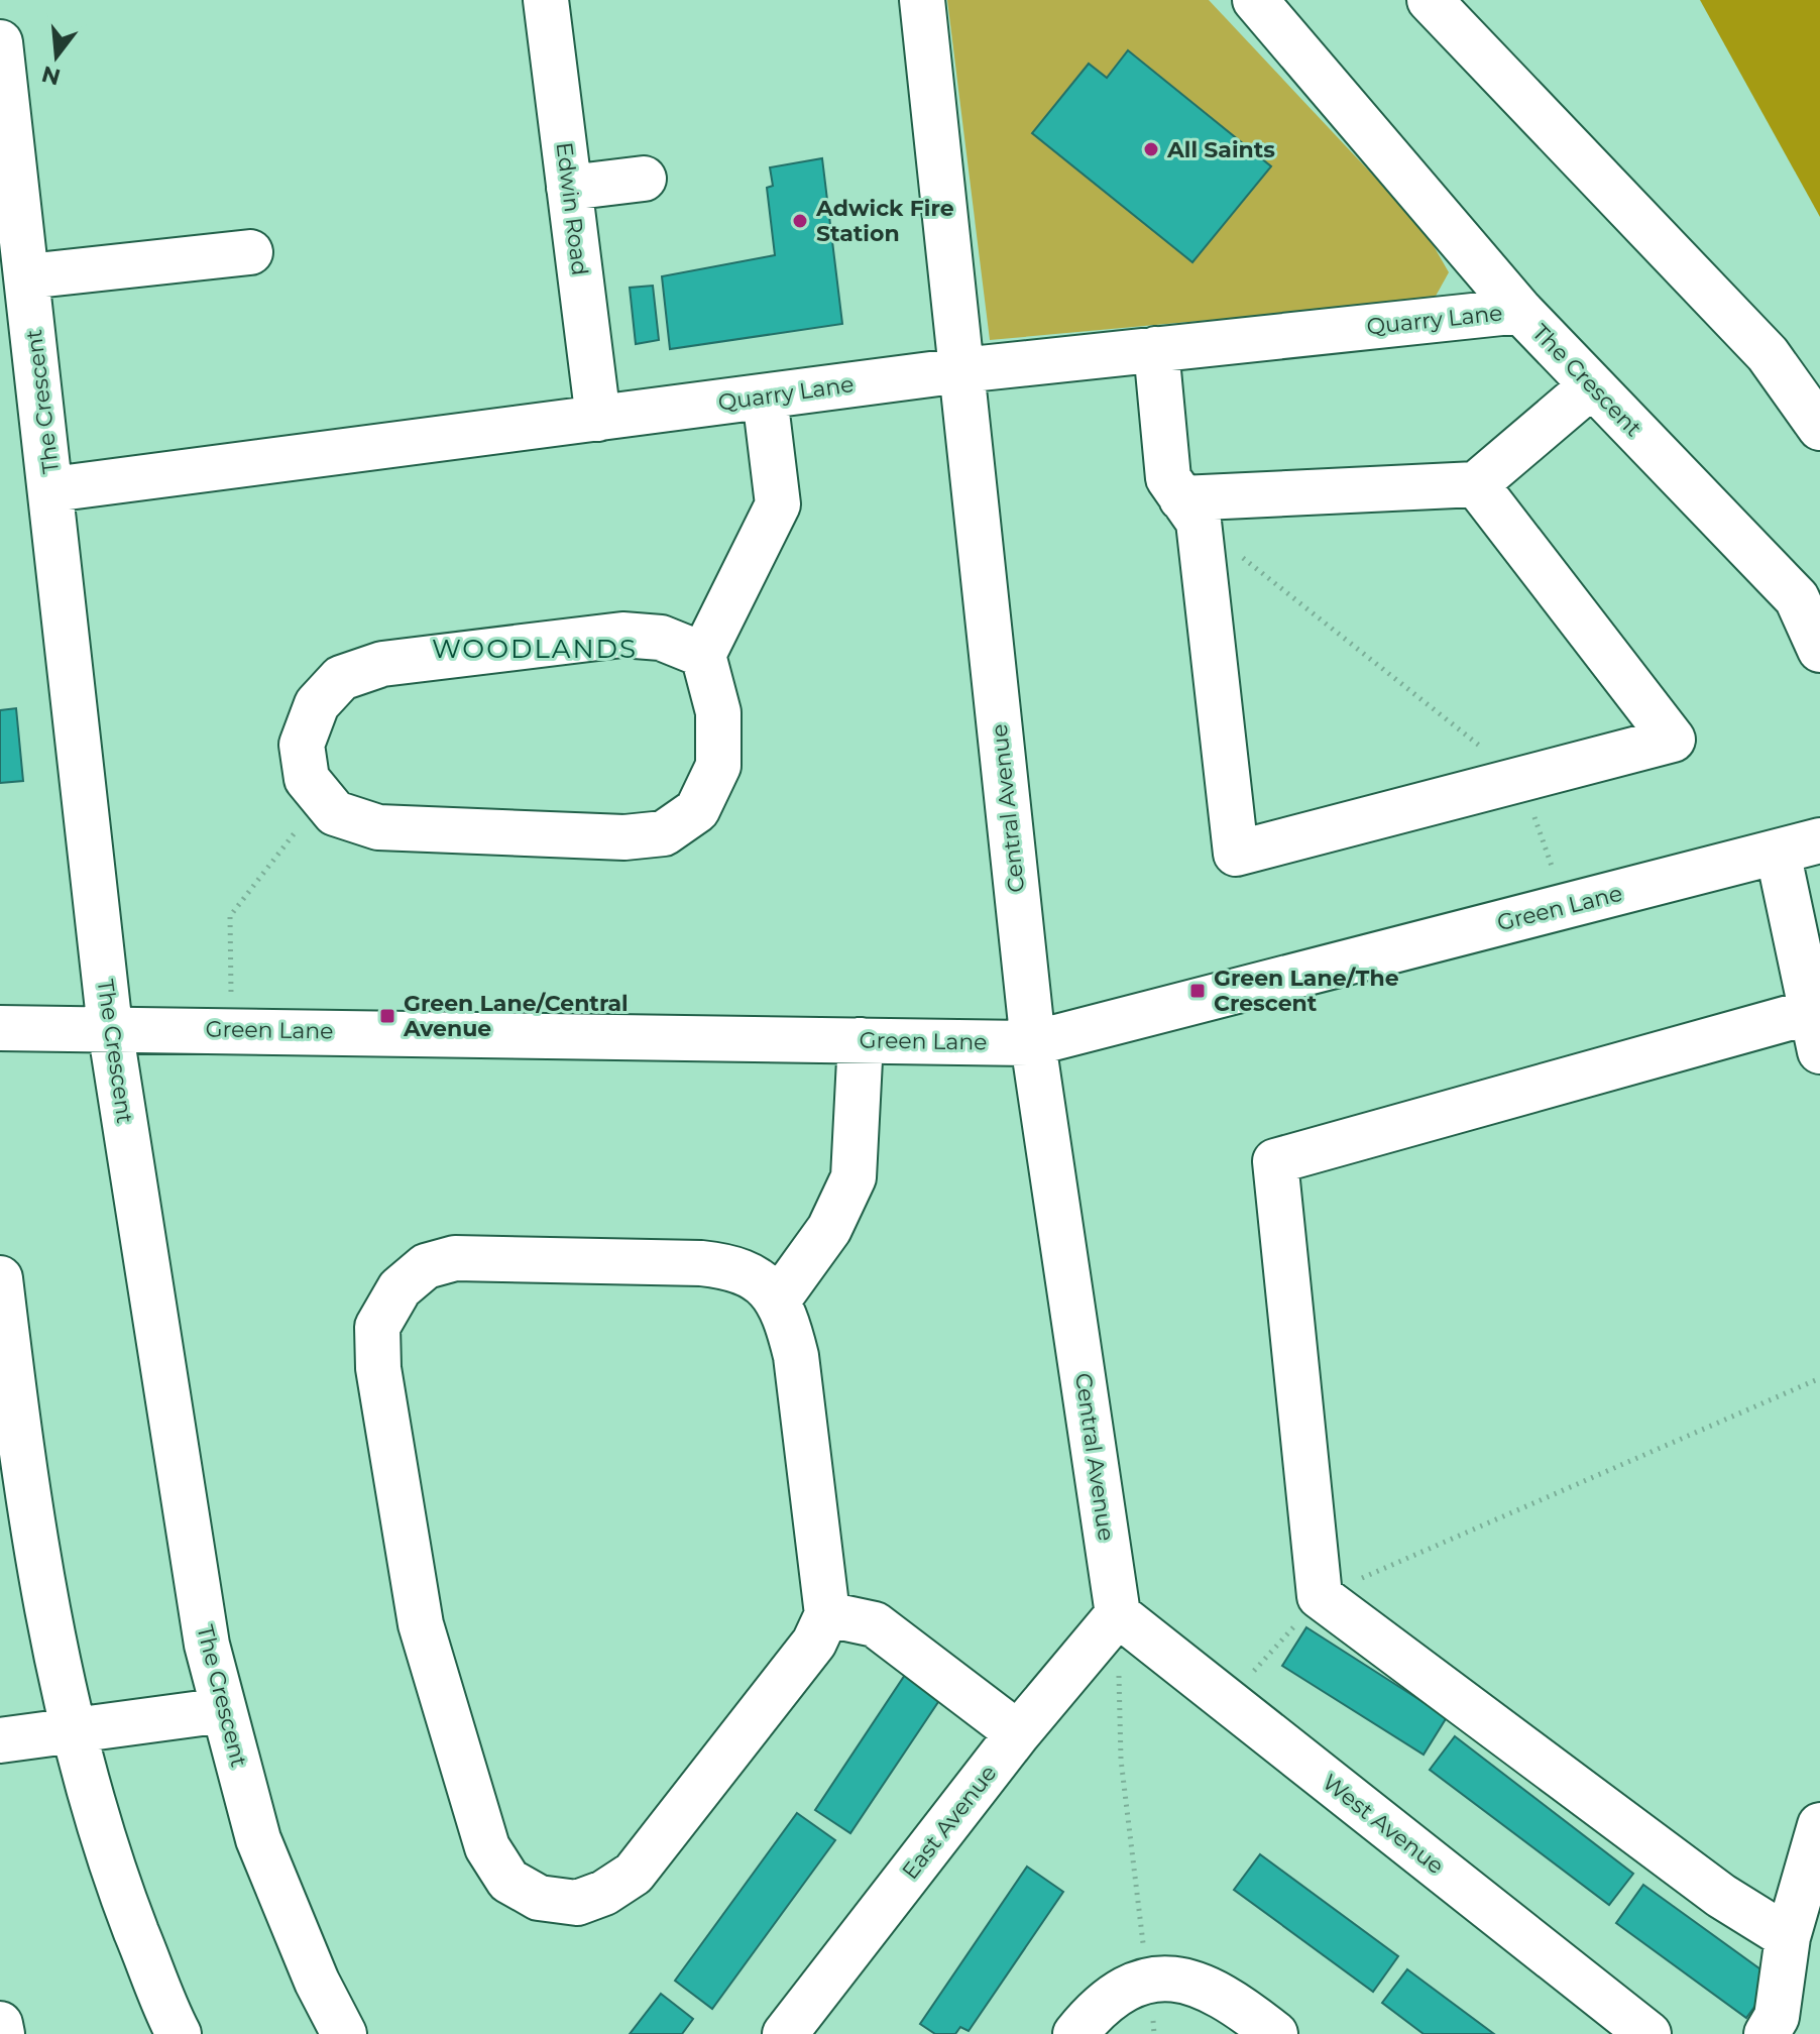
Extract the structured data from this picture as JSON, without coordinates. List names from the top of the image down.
{
  "streets": {
    "street": [
      "Edwin Road",
      "Quarry Lane",
      "The Crescent",
      "Central Avenue",
      "Green Lane",
      "East Avenue",
      "West Avenue"
    ]
  },
  "crossings": [
    ["Edwin Road", "Quarry Lane"],
    ["Quarry Lane", "The Crescent"],
    ["Quarry Lane", "Central Avenue"],
    ["The Crescent", "Green Lane"],
    ["Central Avenue", "Green Lane"],
    ["Central Avenue", "East Avenue"],
    ["Central Avenue", "West Avenue"],
    ["East Avenue", "West Avenue"]
  ],
  "districts": ["WOODLANDS"],
  "places": {
    "other": ["All Saints", "Adwick Fire Station"],
    "transit": ["Green Lane/The Crescent", "Green Lane/Central Avenue"]
  },
  "north": "bottom"
}
